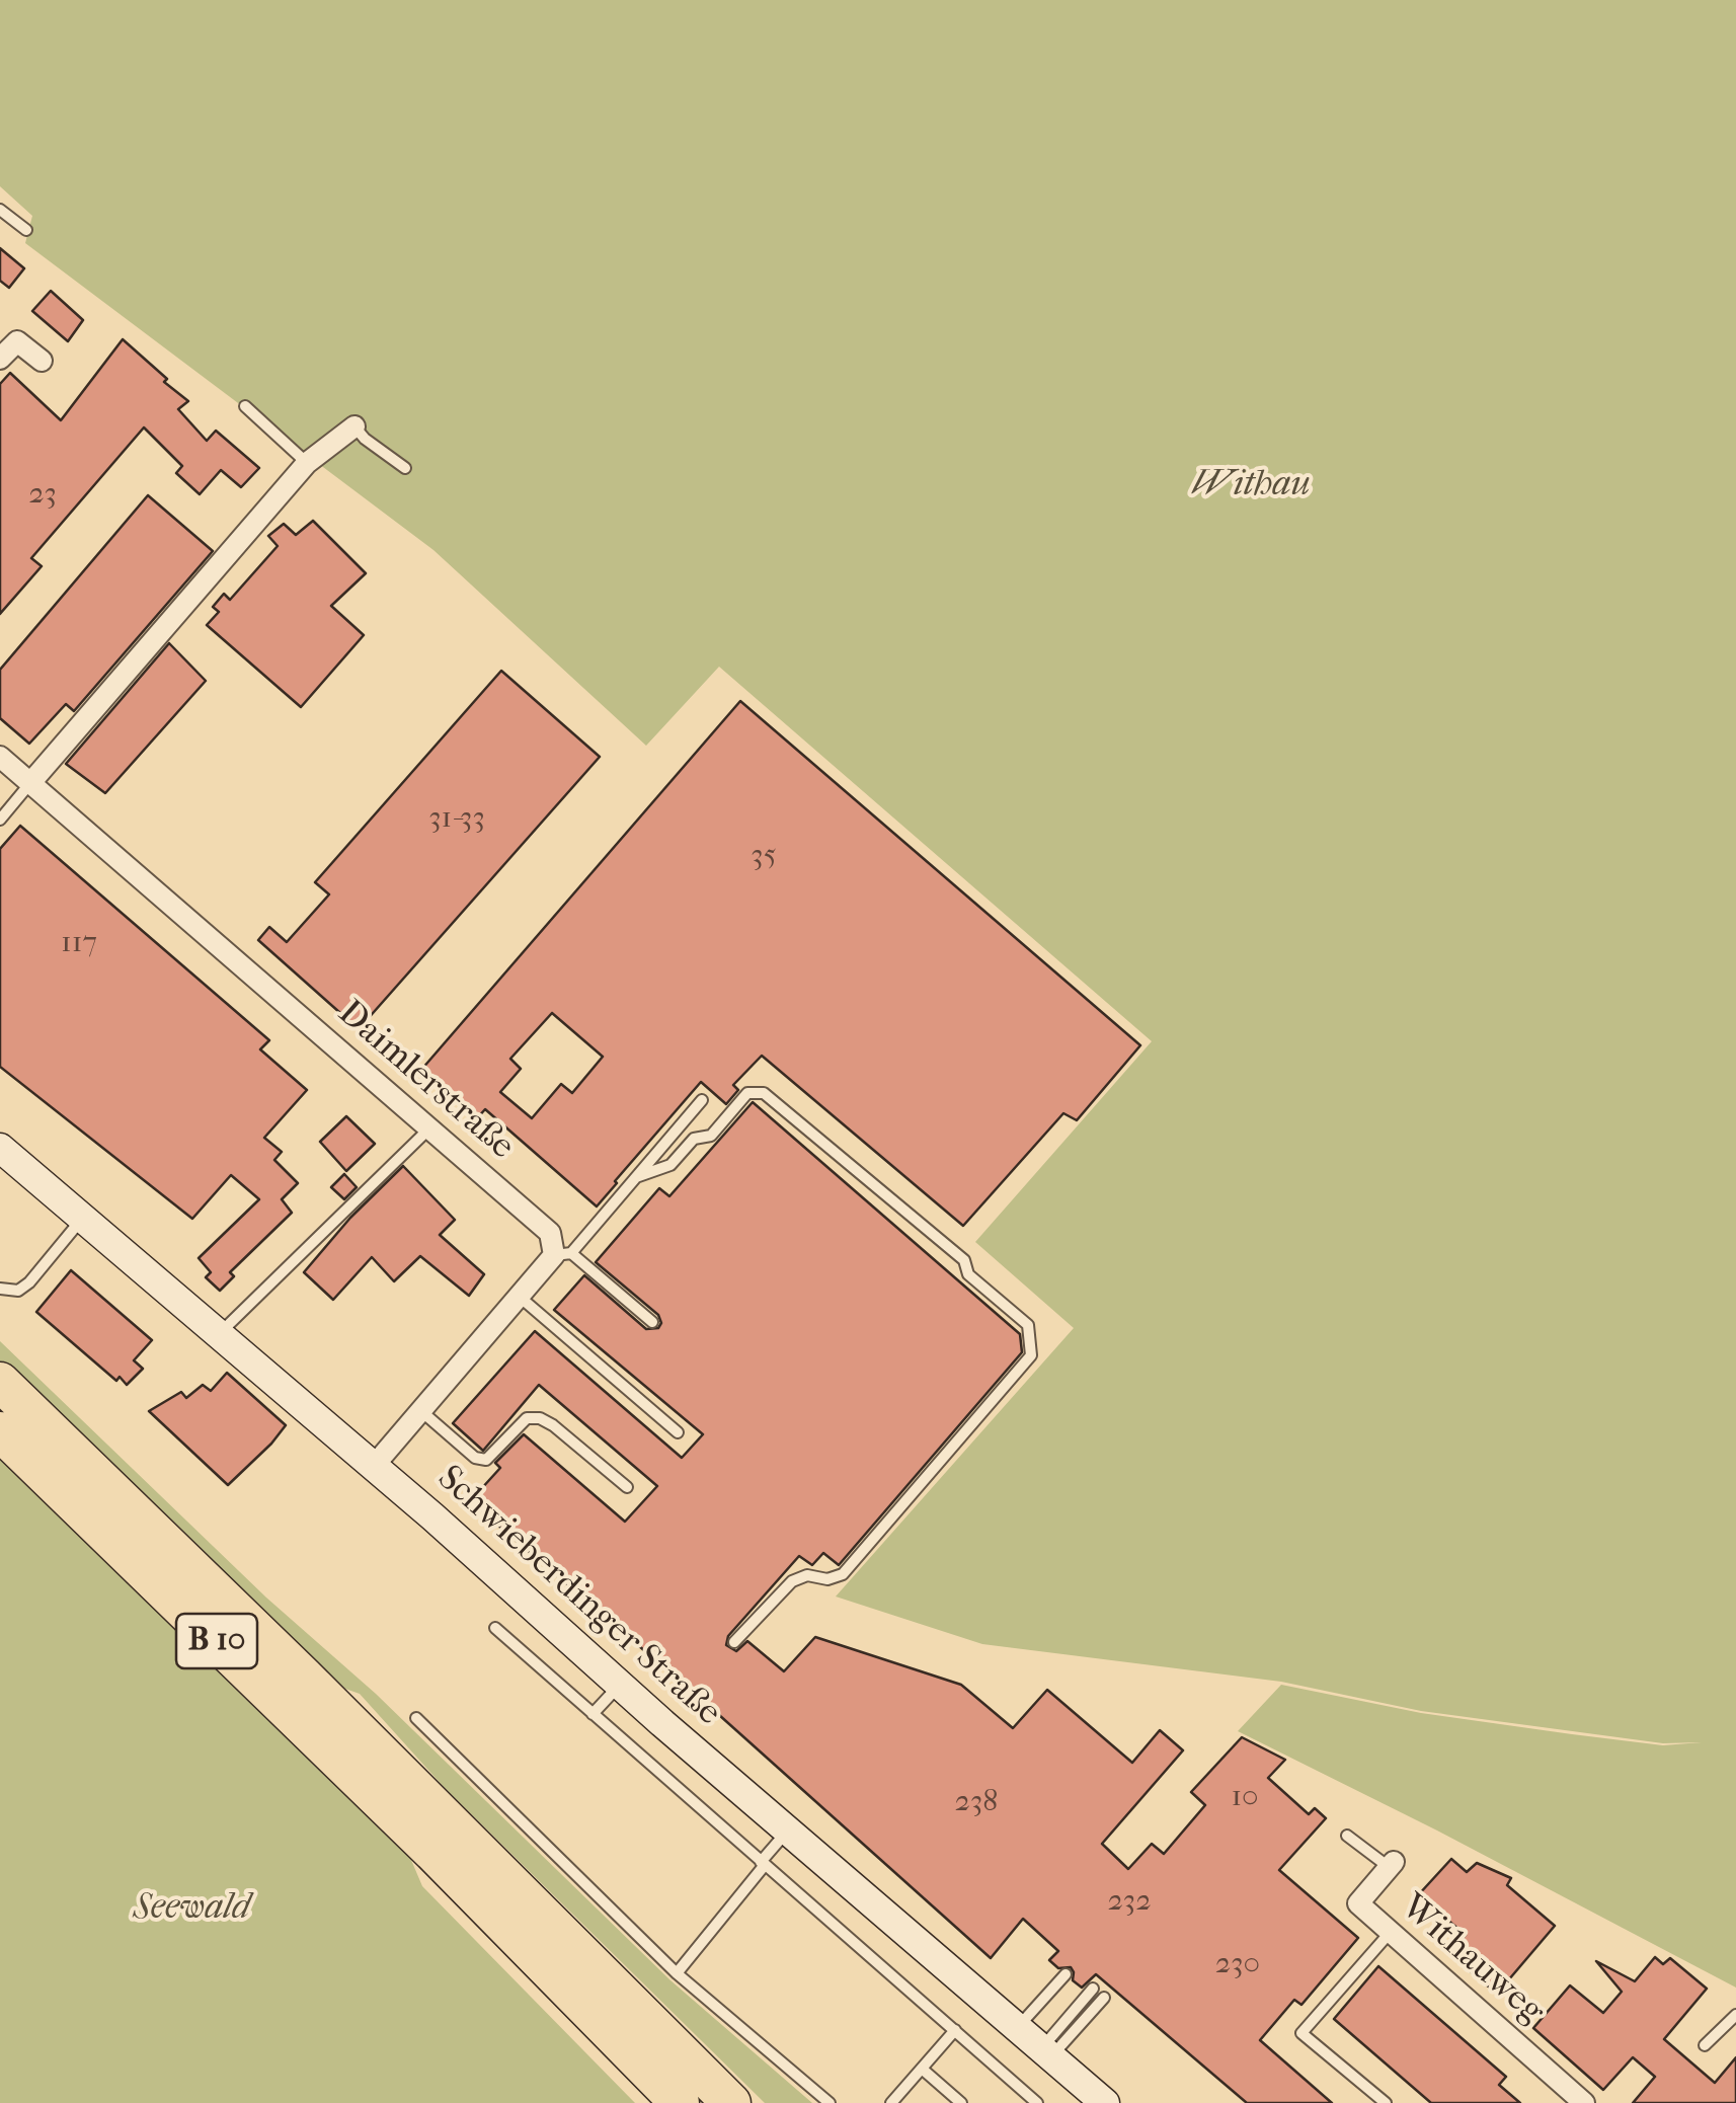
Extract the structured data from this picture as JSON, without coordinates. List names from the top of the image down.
{
  "streets": {
    "highway": ["B 10"],
    "street": ["Daimlerstraße", "Schwieberdinger Straße", "Withauweg"]
  },
  "parks": ["Withau", "Seewald"],
  "house_numbers": [
    "23",
    "31-33",
    "35",
    "117",
    "10",
    "238",
    "232",
    "230"
  ]
}
